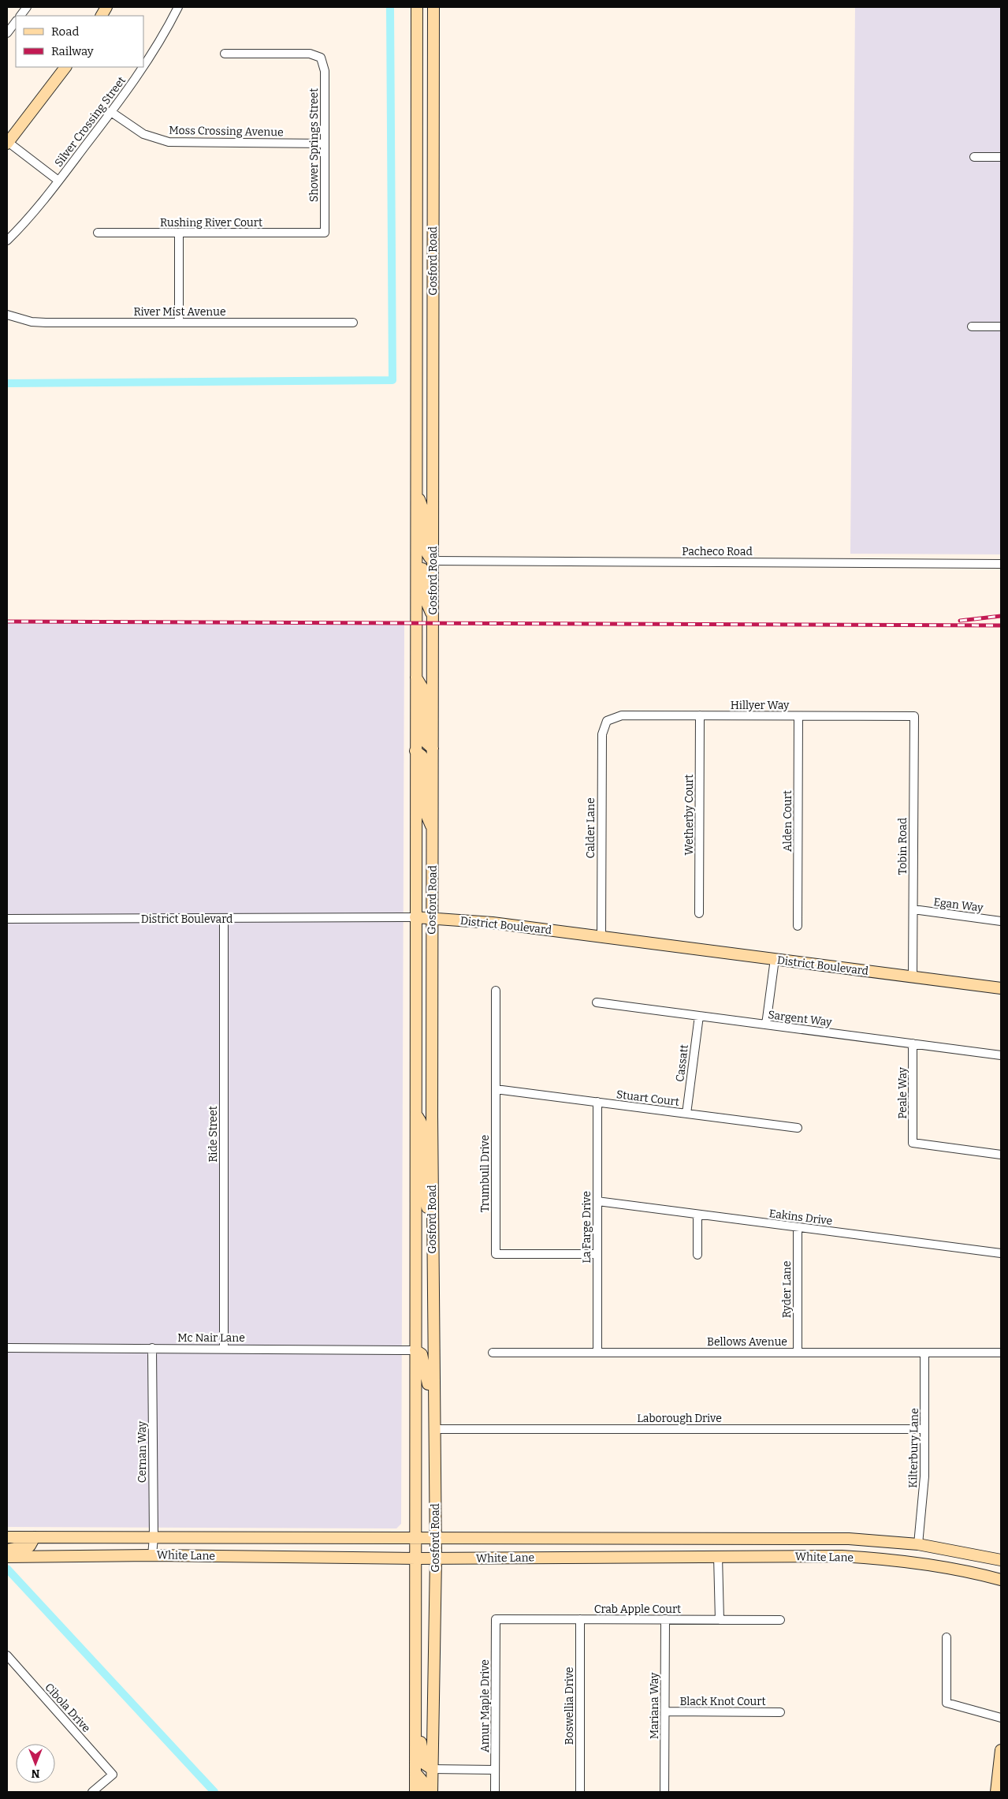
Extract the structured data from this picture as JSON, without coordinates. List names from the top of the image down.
{
  "streets": {
    "main road": ["Gosford Road", "District Boulevard", "White Lane"],
    "street": [
      "Silver Crossing Street",
      "Moss Crossing Avenue",
      "Shower Springs Street",
      "Rushing River Court",
      "River Mist Avenue",
      "Pacheco Road",
      "Hillyer Way",
      "Wetherby Court",
      "Alden Court",
      "Calder Lane",
      "Tobin Road",
      "Egan Way",
      "Sargent Way",
      "Cassatt",
      "Peale Way",
      "Stuart Court",
      "Ride Street",
      "Trumbull Drive",
      "Eakins Drive",
      "La Farge Drive",
      "Ryder Lane",
      "Mc Nair Lane",
      "Bellows Avenue",
      "Laborough Drive",
      "Kilterbury Lane",
      "Cernan Way",
      "Crab Apple Court",
      "Black Knot Court",
      "Amur Maple Drive",
      "Boswellia Drive",
      "Mariana Way",
      "Cibola Drive"
    ]
  },
  "crossings": [
    ["Silver Crossing Street", "Moss Crossing Avenue"],
    ["Moss Crossing Avenue", "Shower Springs Street"],
    ["Shower Springs Street", "Rushing River Court"],
    ["Gosford Road", "Pacheco Road"],
    ["Gosford Road", "District Boulevard"],
    ["Gosford Road", "Mc Nair Lane"],
    ["Gosford Road", "Laborough Drive"],
    ["Gosford Road", "White Lane"],
    ["Hillyer Way", "Wetherby Court"],
    ["Hillyer Way", "Alden Court"],
    ["Hillyer Way", "Calder Lane"],
    ["Hillyer Way", "Tobin Road"],
    ["Calder Lane", "District Boulevard"],
    ["Tobin Road", "Egan Way"],
    ["Tobin Road", "District Boulevard"],
    ["District Boulevard", "Ride Street"],
    ["Sargent Way", "Cassatt"],
    ["Sargent Way", "Peale Way"],
    ["Cassatt", "Stuart Court"],
    ["Stuart Court", "Trumbull Drive"],
    ["Stuart Court", "La Farge Drive"],
    ["Ride Street", "Mc Nair Lane"],
    ["Trumbull Drive", "La Farge Drive"],
    ["Eakins Drive", "La Farge Drive"],
    ["Eakins Drive", "Ryder Lane"],
    ["La Farge Drive", "Bellows Avenue"],
    ["Ryder Lane", "Bellows Avenue"],
    ["Mc Nair Lane", "Cernan Way"],
    ["Bellows Avenue", "Kilterbury Lane"],
    ["Laborough Drive", "Kilterbury Lane"],
    ["Kilterbury Lane", "White Lane"],
    ["Cernan Way", "White Lane"],
    ["Crab Apple Court", "Amur Maple Drive"],
    ["Crab Apple Court", "Boswellia Drive"],
    ["Crab Apple Court", "Mariana Way"],
    ["Black Knot Court", "Mariana Way"]
  ],
  "legend": ["Road", "Railway"],
  "north": "bottom"
}
